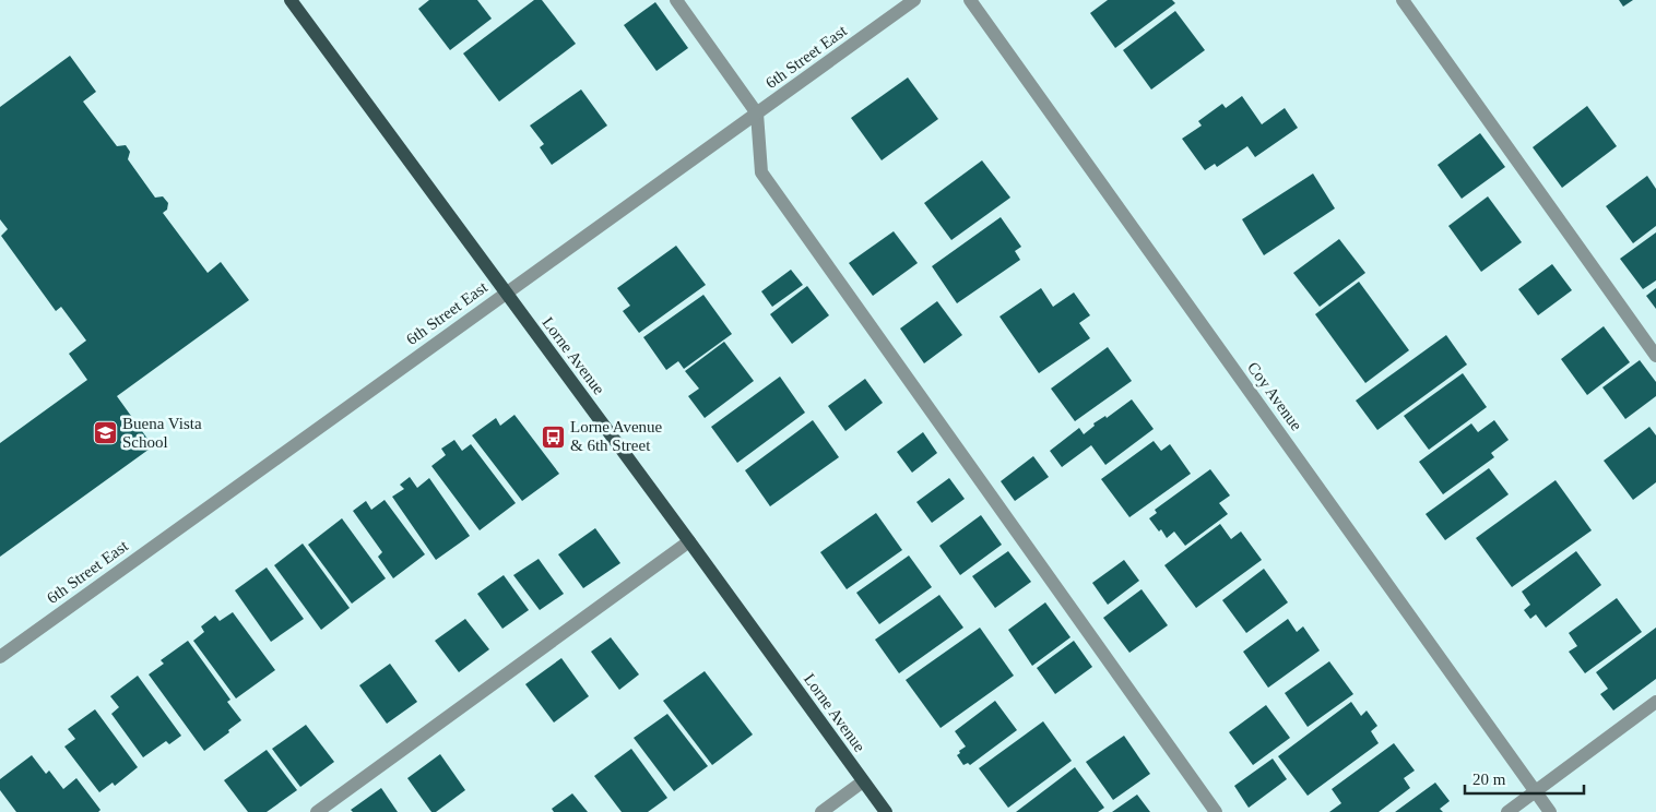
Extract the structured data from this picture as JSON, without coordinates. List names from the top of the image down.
{
  "streets": {
    "main road": ["Lorne Avenue"],
    "street": ["6th Street East", "Coy Avenue"]
  },
  "crossings": [
    ["6th Street East", "Lorne Avenue"]
  ],
  "places": {
    "school or university": ["Buena Vista School"],
    "bus stop": ["Lorne Avenue & 6th Street"]
  },
  "scale_bar": "20 m"
}
